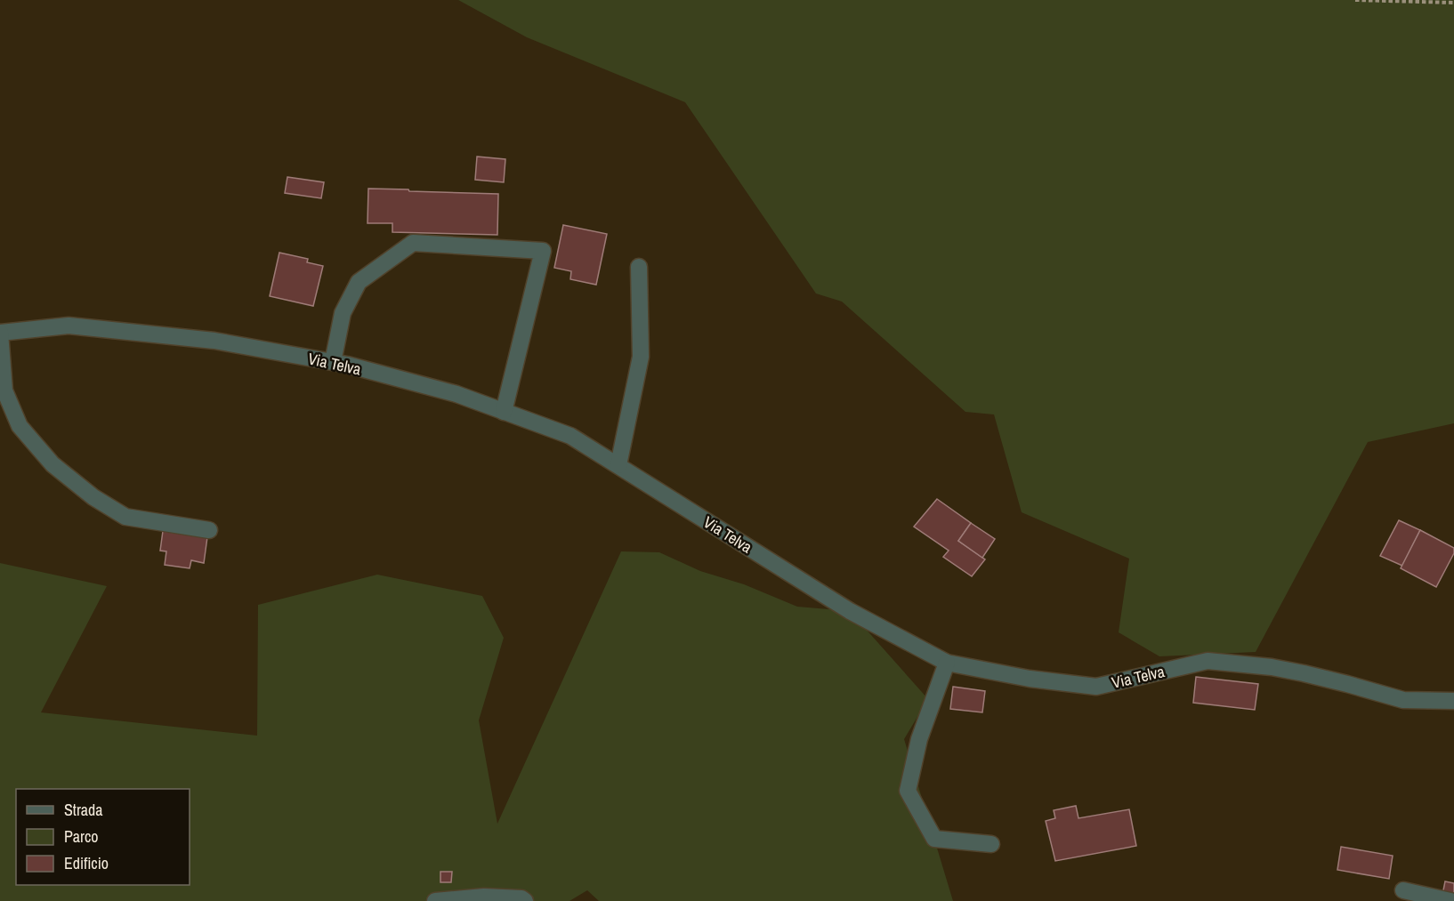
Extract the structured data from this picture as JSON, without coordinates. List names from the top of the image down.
{
  "streets": {
    "street": ["Via Telva"]
  },
  "legend": ["Strada", "Parco", "Edificio"]
}
